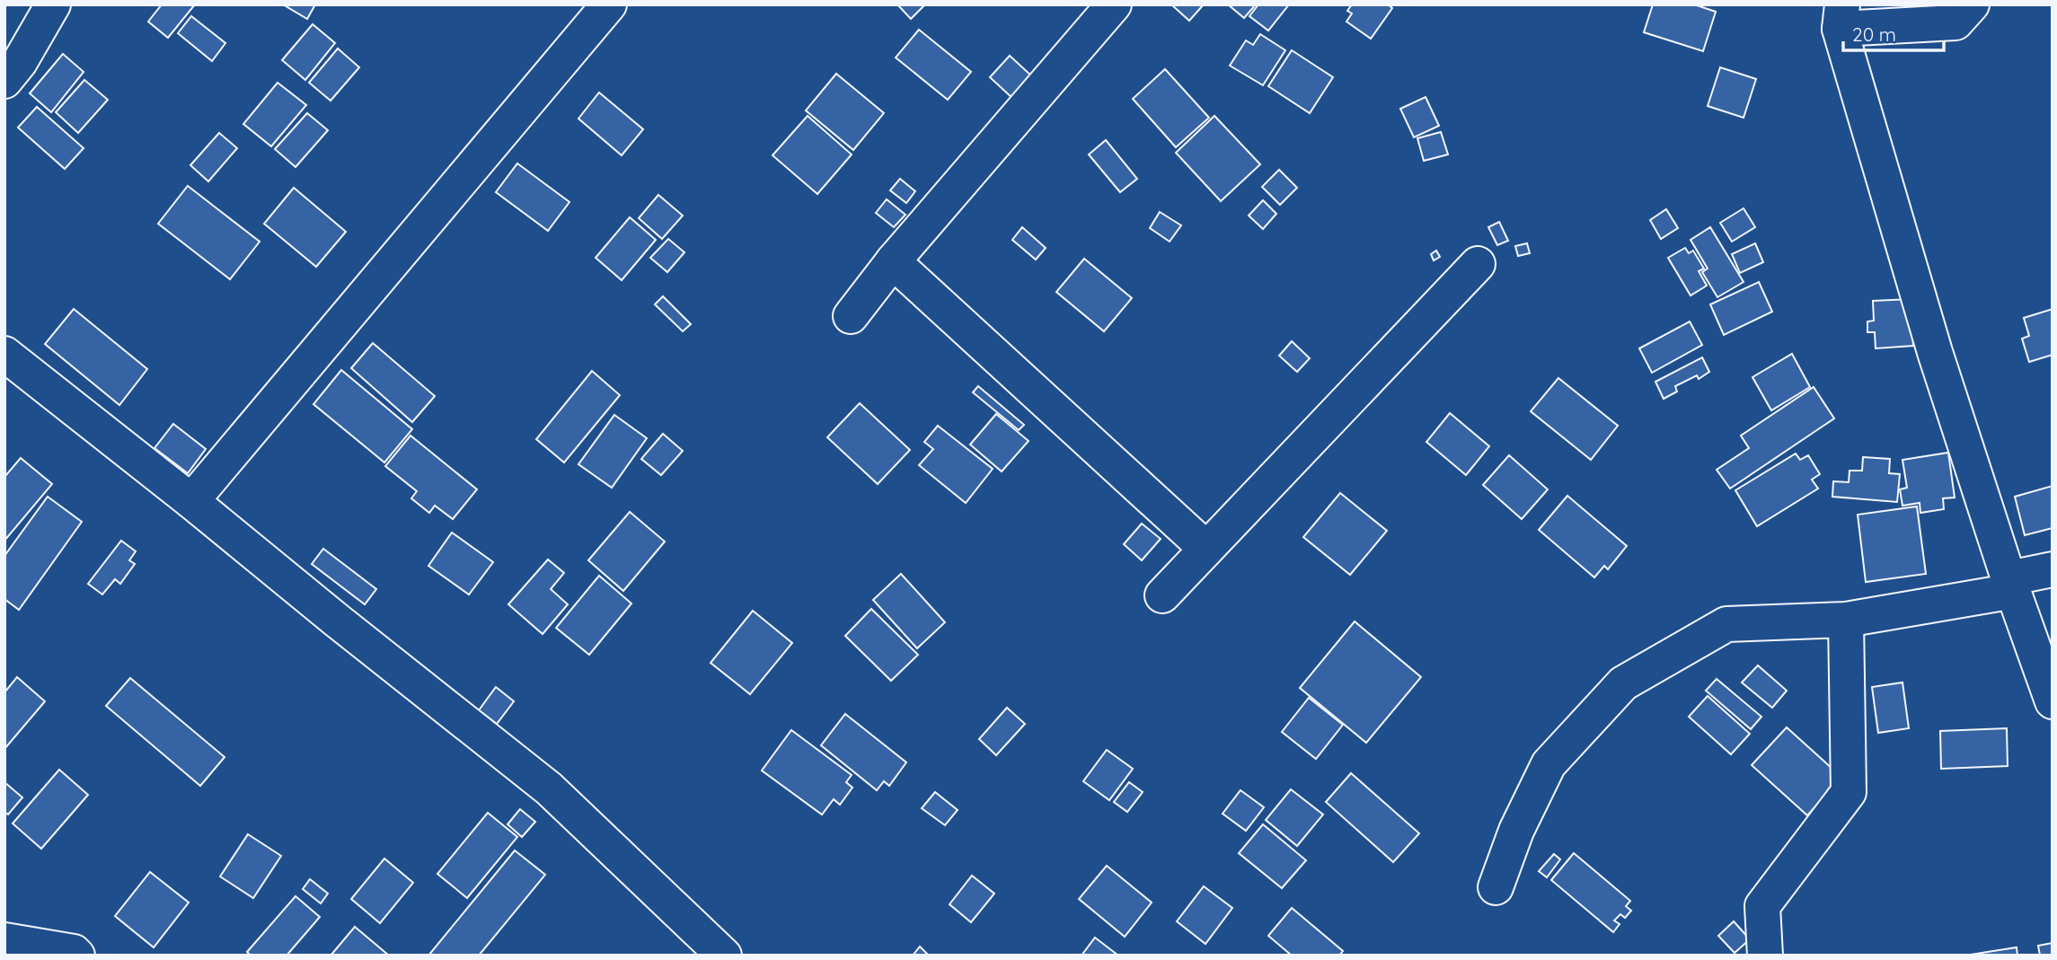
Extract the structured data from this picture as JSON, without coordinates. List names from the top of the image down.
{
  "scale_bar": "20 m"
}
